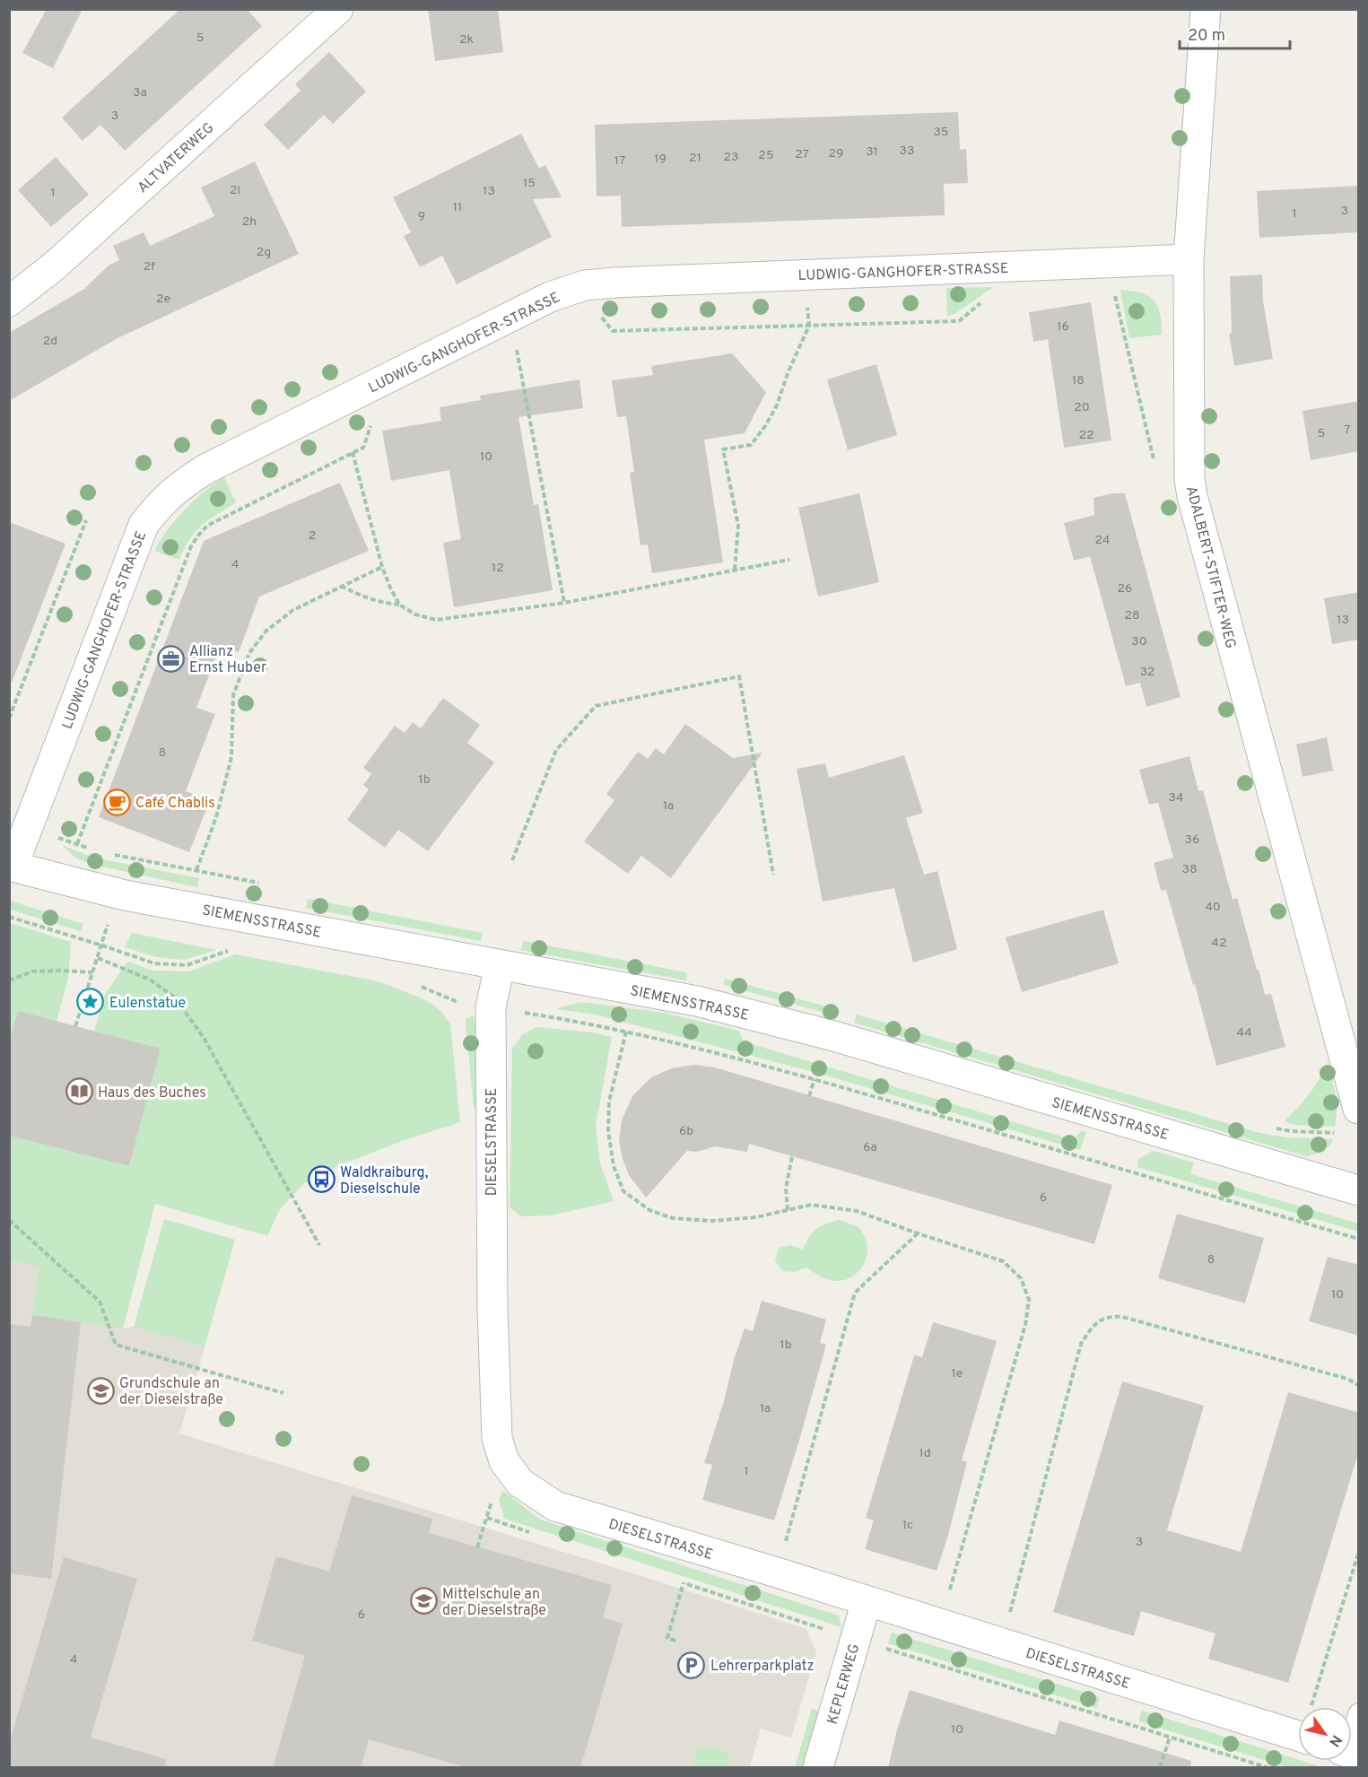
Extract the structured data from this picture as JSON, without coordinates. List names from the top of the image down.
{
  "streets": {
    "street": [
      "ALTVATERWEG",
      "LUDWIG-GANGHOFER-STRASSE",
      "ADALBERT-STIFTER-WEG",
      "SIEMENSSTRASSE",
      "DIESELSTRASSE",
      "KEPLERWEG"
    ]
  },
  "crossings": [
    ["LUDWIG-GANGHOFER-STRASSE", "ADALBERT-STIFTER-WEG"],
    ["LUDWIG-GANGHOFER-STRASSE", "SIEMENSSTRASSE"],
    ["SIEMENSSTRASSE", "DIESELSTRASSE"],
    ["DIESELSTRASSE", "KEPLERWEG"]
  ],
  "places": {
    "office": ["Allianz Ernst Huber"],
    "cafe": ["Café Chablis"],
    "place": ["Eulenstatue"],
    "library": ["Haus des Buches"],
    "bus stop": ["Waldkraiburg, Dieselschule"],
    "school or university": ["Grundschule an der Dieselstraße", "Mittelschule an der Dieselstraße"],
    "parking": ["Lehrerparkplatz"]
  },
  "house_numbers": [
    "5",
    "2k",
    "3a",
    "3",
    "35",
    "33",
    "31",
    "29",
    "27",
    "25",
    "23",
    "21",
    "19",
    "17",
    "15",
    "2i",
    "13",
    "1",
    "11",
    "3",
    "1",
    "9",
    "2h",
    "2g",
    "2f",
    "2e",
    "16",
    "2d",
    "18",
    "20",
    "7",
    "5",
    "22",
    "10",
    "2",
    "24",
    "4",
    "12",
    "26",
    "28",
    "13",
    "30",
    "32",
    "8",
    "1b",
    "34",
    "1a",
    "36",
    "38",
    "40",
    "42",
    "44",
    "6b",
    "6a",
    "6",
    "8",
    "10",
    "1b",
    "1e",
    "1a",
    "1d",
    "1",
    "1c",
    "3",
    "6",
    "4",
    "10"
  ],
  "scale_bar": "20 m",
  "north": "bottom right"
}
